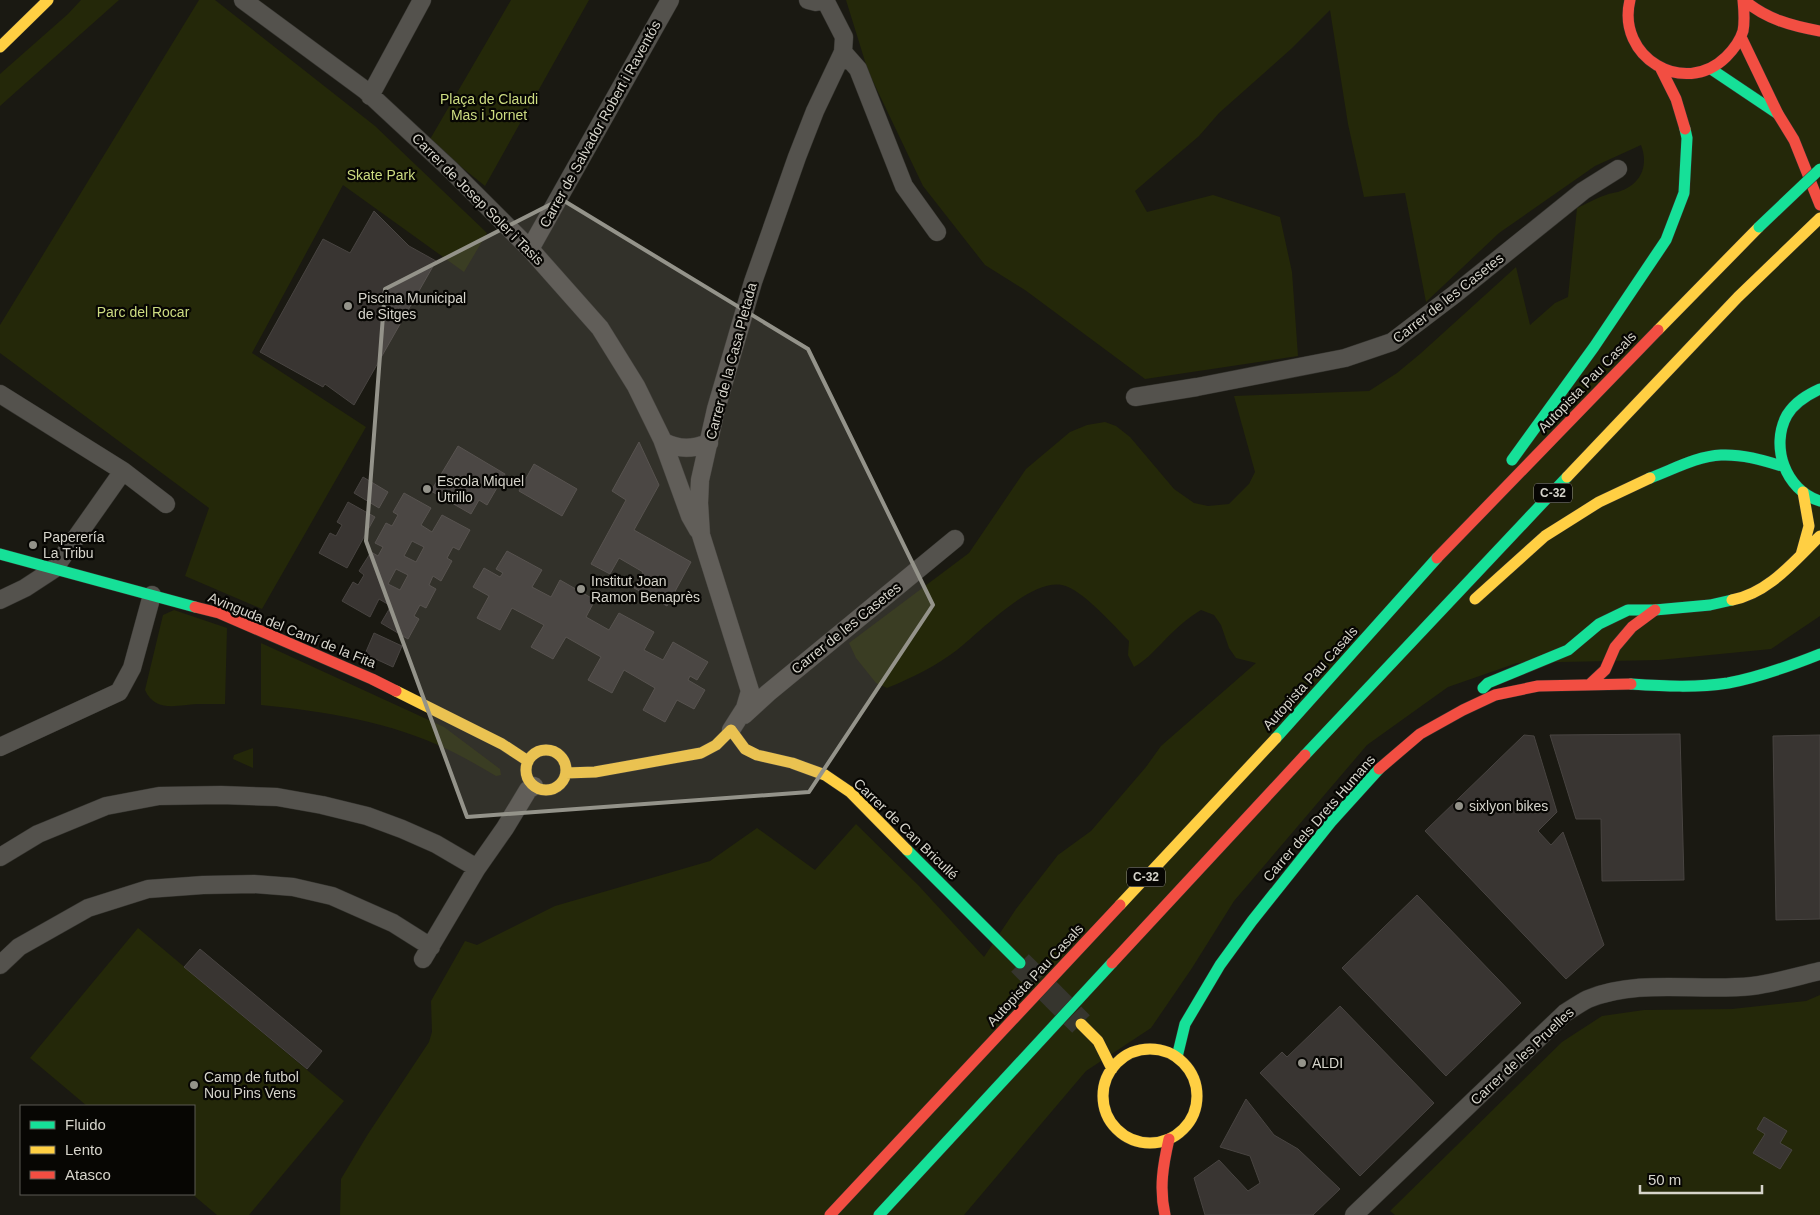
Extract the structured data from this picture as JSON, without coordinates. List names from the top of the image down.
{
  "streets": {
    "main road": [
      "Autopista Pau Casals",
      "C-32",
      "Avinguda del Camí de la Fita",
      "Carrer dels Drets Humans",
      "Carrer de Can Bricullé"
    ],
    "street": [
      "Carrer de Salvador Robert i Raventós",
      "Carrer de Josep Soler i Tasis",
      "Carrer de les Casetes",
      "Carrer de la Casa Pletada",
      "Carrer de les Pruelles"
    ]
  },
  "crossings": [
    ["Carrer de Salvador Robert i Raventós", "Carrer de Josep Soler i Tasis"],
    ["Carrer de Josep Soler i Tasis", "Carrer de la Casa Pletada"],
    ["Carrer de les Casetes", "Carrer de la Casa Pletada"],
    ["Carrer de les Casetes", "Carrer de Can Bricullé"],
    ["Carrer de la Casa Pletada", "Carrer de Can Bricullé"]
  ],
  "parks": ["Plaça de Claudi Mas i Jornet", "Skate Park", "Parc del Rocar"],
  "places": [
    "Piscina Municipal de Sitges",
    "Escola Miquel Utrillo",
    "Paperería La Tribu",
    "Institut Joan Ramon Benaprès",
    "sixlyon bikes",
    "ALDI",
    "Camp de futbol Nou Pins Vens"
  ],
  "legend": ["Fluido", "Lento", "Atasco"],
  "scale_bar": "50 m"
}
